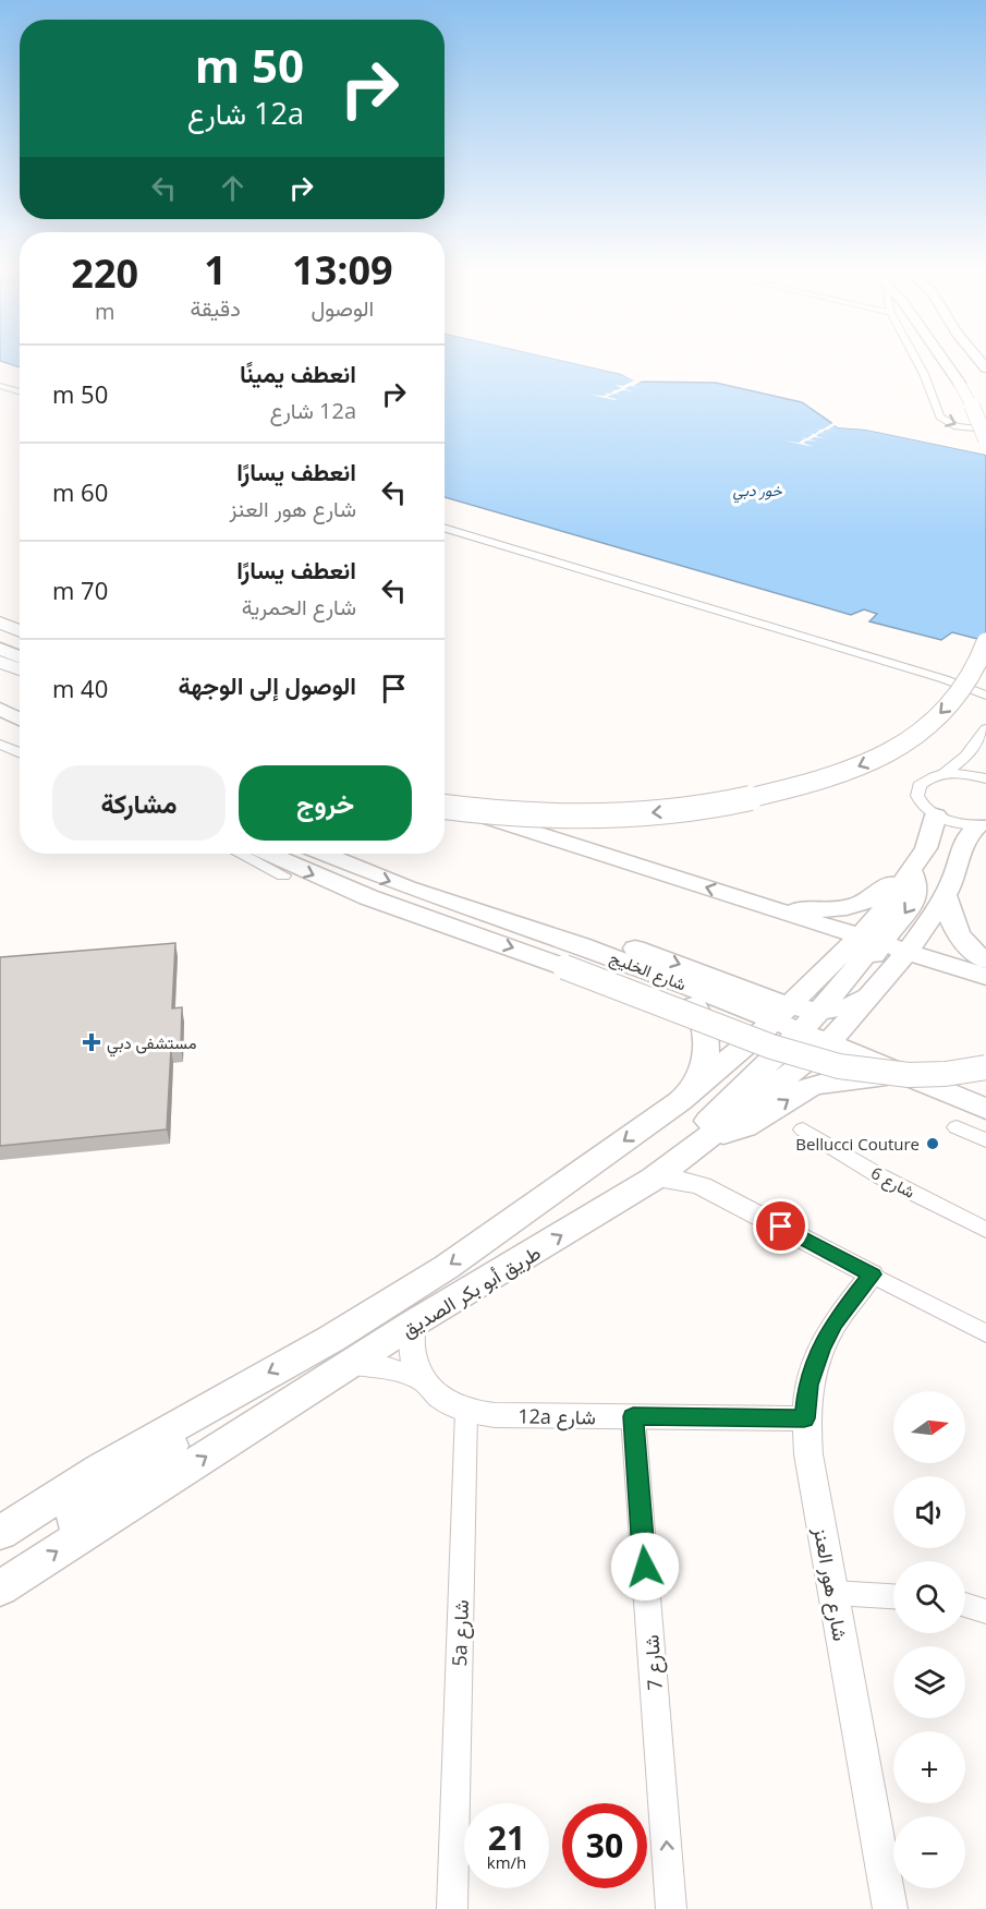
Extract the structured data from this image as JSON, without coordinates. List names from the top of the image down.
{
  "streets": {
    "main road": ["شارع الخليج", "طريق أبو بكر الصديق"],
    "street": [
      "شارع 6",
      "12a شارع",
      "شارع هور العنز",
      "5a شارع",
      "شارع 7"
    ]
  },
  "crossings": [
    ["شارع الخليج", "طريق أبو بكر الصديق"],
    ["12a شارع", "شارع هور العنز"],
    ["12a شارع", "5a شارع"],
    ["12a شارع", "شارع 7"]
  ],
  "one_way": ["شارع 7"],
  "water": ["خور دبي"],
  "places": {
    "health": ["مستشفى دبي"],
    "other": ["Bellucci Couture"]
  },
  "north": "right",
  "page": {
    "turn": ["50 m", "12a شارع"],
    "eta": [
      "13:09",
      "الوصول",
      "1",
      "دقيقة",
      "220",
      "m"
    ],
    "list": [
      {
        "name": "انعطف يمينًا",
        "note": "12a شارع",
        "value": "50 m"
      },
      {
        "name": "انعطف يسارًا",
        "note": "شارع هور العنز",
        "value": "60 m"
      },
      {
        "name": "انعطف يسارًا",
        "note": "شارع الحمرية",
        "value": "70 m"
      },
      {
        "name": "الوصول إلى الوجهة",
        "value": "40 m"
      }
    ],
    "buttons": ["خروج", "مشاركة"],
    "map_buttons": ["+", "−"],
    "speed": "21 km/h",
    "limit": "30"
  }
}
